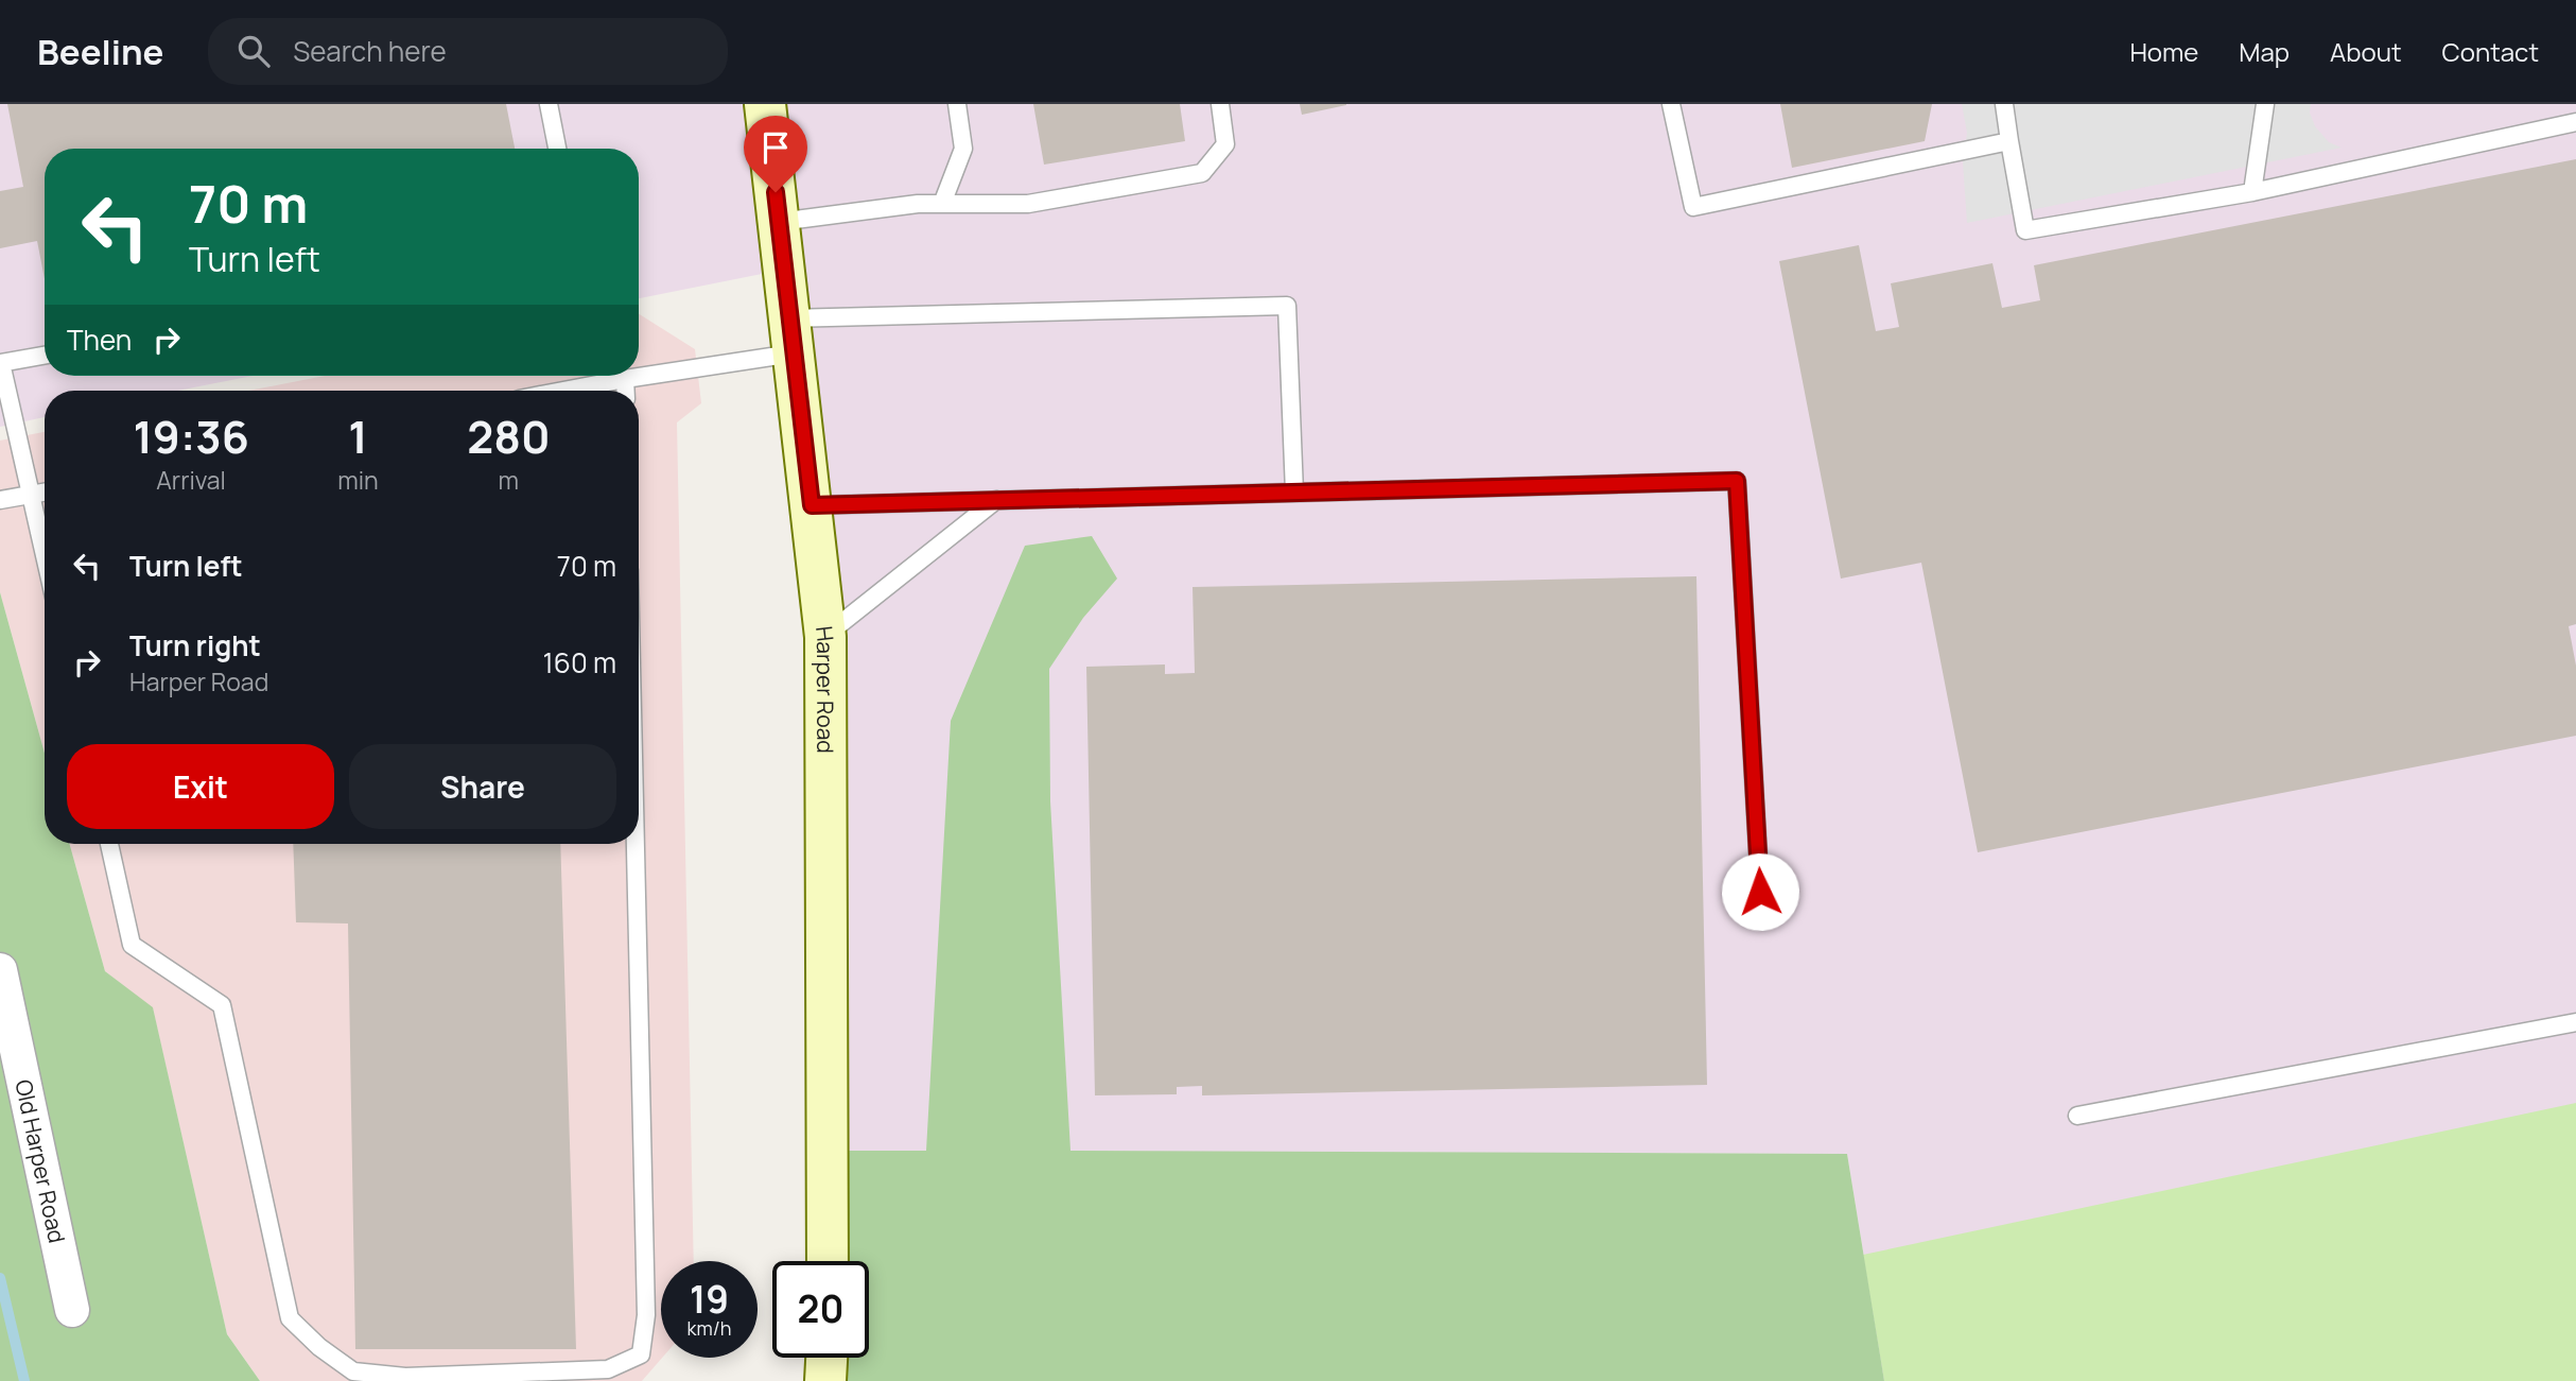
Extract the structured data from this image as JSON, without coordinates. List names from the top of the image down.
{
  "streets": {
    "street": ["Harper Road", "Old Harper Road"]
  },
  "page": {
    "header": "Beeline",
    "search": "Search here",
    "nav": [
      "Home",
      "Map",
      "About",
      "Contact"
    ],
    "turn": ["70 m", "Turn left"],
    "then": "Then",
    "eta": [
      "19:36",
      "Arrival",
      "1",
      "min",
      "280",
      "m"
    ],
    "list": [
      {
        "name": "Turn left",
        "value": "70 m"
      },
      {
        "name": "Turn right",
        "note": "Harper Road",
        "value": "160 m"
      }
    ],
    "buttons": ["Exit", "Share"],
    "speed": "19 km/h",
    "limit": "20"
  }
}
